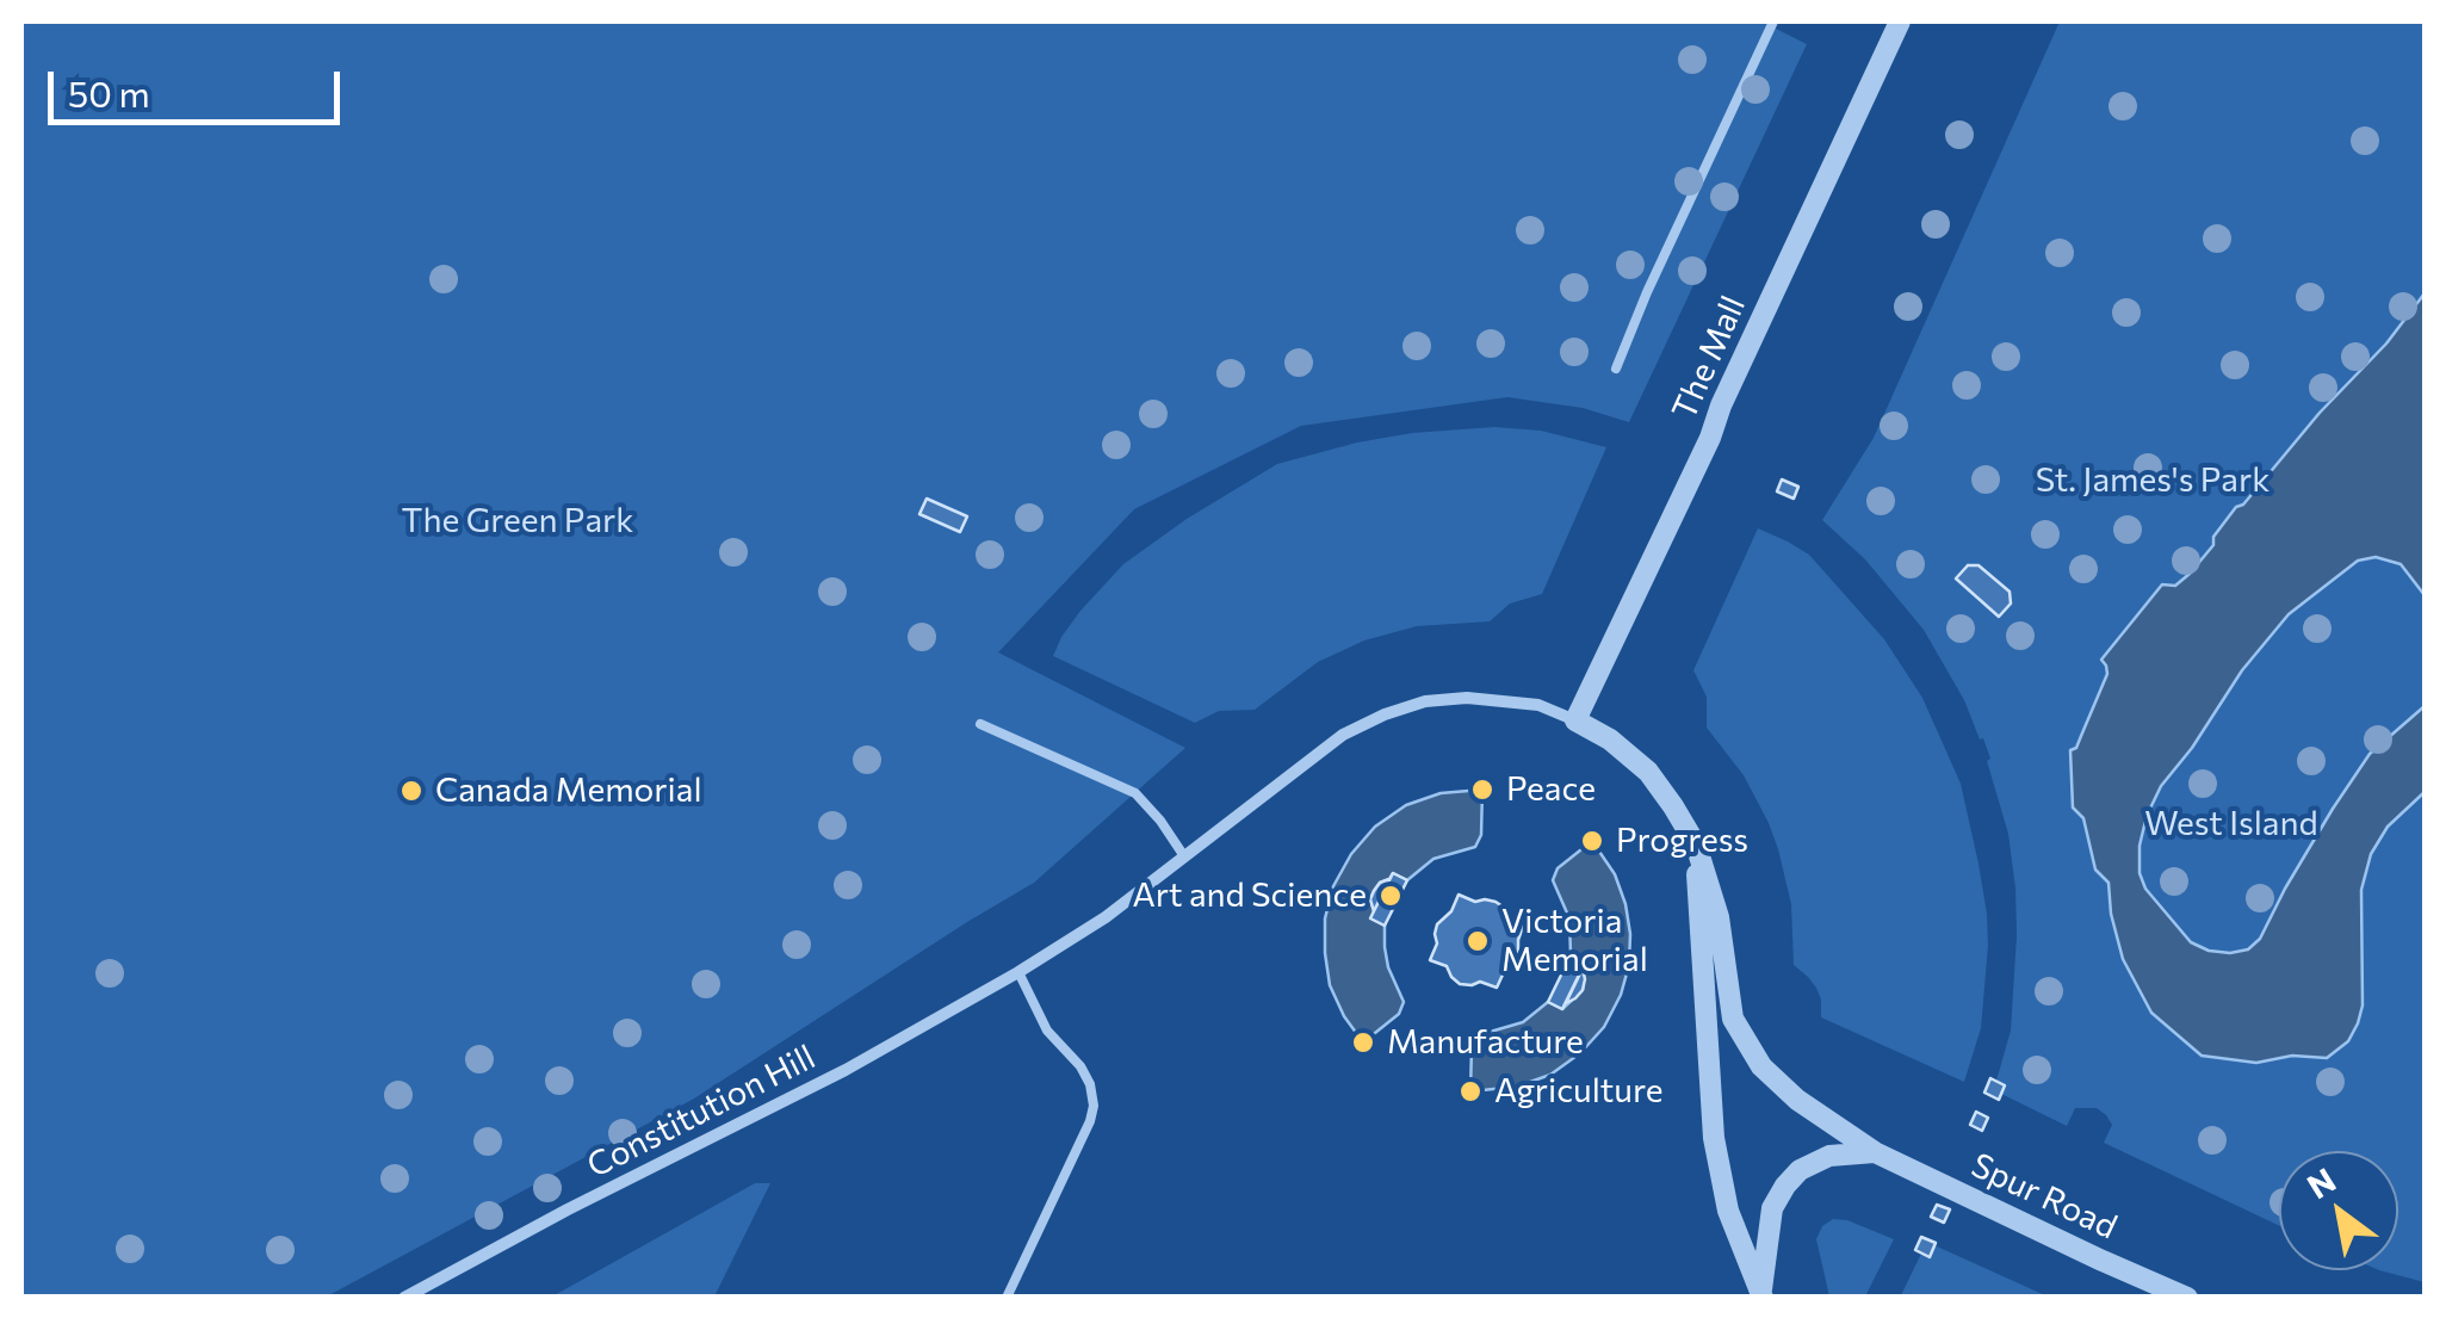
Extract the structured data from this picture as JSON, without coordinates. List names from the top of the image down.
{
  "streets": {
    "street": ["The Mall", "Constitution Hill", "Spur Road"]
  },
  "crossings": [
    ["The Mall", "Constitution Hill"]
  ],
  "parks": ["St. James's Park", "The Green Park", "West Island"],
  "places": [
    "Peace",
    "Canada Memorial",
    "Progress",
    "Art and Science",
    "Victoria Memorial",
    "Manufacture",
    "Agriculture"
  ],
  "scale_bar": "50 m",
  "north": "top left"
}
